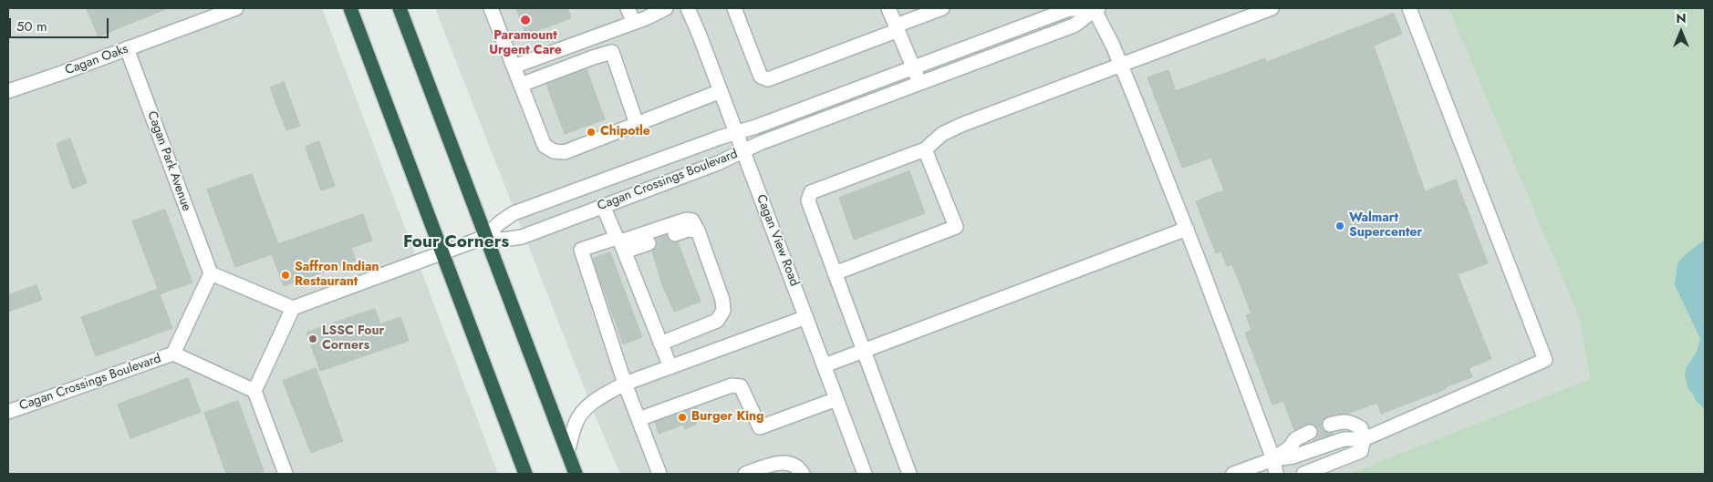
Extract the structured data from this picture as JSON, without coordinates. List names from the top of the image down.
{
  "streets": {
    "street": [
      "Cagan Oaks",
      "Cagan Park Avenue",
      "Cagan Crossings Boulevard",
      "Cagan View Road"
    ]
  },
  "crossings": [
    ["Cagan Oaks", "Cagan Park Avenue"],
    ["Cagan Park Avenue", "Cagan Crossings Boulevard"],
    ["Cagan Crossings Boulevard", "Cagan View Road"]
  ],
  "districts": ["Four Corners"],
  "places": [
    "Paramount Urgent Care",
    "Chipotle",
    "Walmart Supercenter",
    "Saffron Indian Restaurant",
    "LSSC Four Corners",
    "Burger King"
  ],
  "scale_bar": "50 m",
  "north": "top"
}
